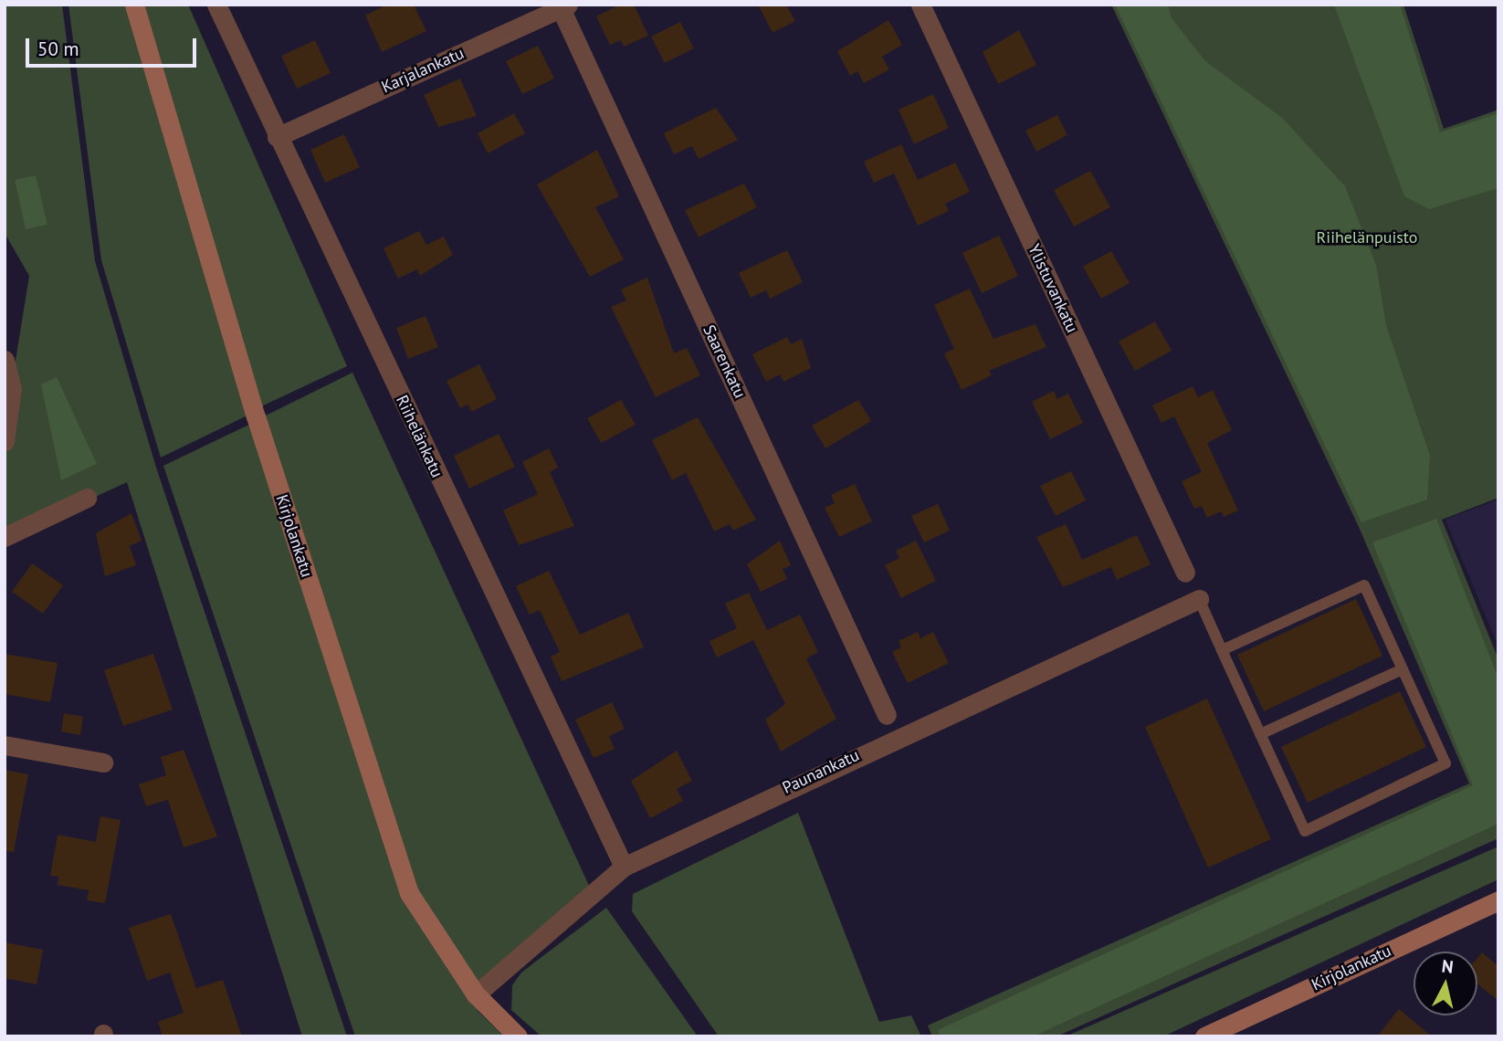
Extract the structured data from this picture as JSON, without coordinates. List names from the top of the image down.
{
  "streets": {
    "main road": ["Kirjolankatu"],
    "street": [
      "Karjalankatu",
      "Ylistuvankatu",
      "Saarenkatu",
      "Riihelänkatu",
      "Paunankatu"
    ]
  },
  "crossings": [
    ["Karjalankatu", "Saarenkatu"],
    ["Karjalankatu", "Riihelänkatu"],
    ["Riihelänkatu", "Paunankatu"],
    ["Kirjolankatu", "Paunankatu"]
  ],
  "parks": ["Riihelänpuisto"],
  "scale_bar": "50 m",
  "north": "top"
}
